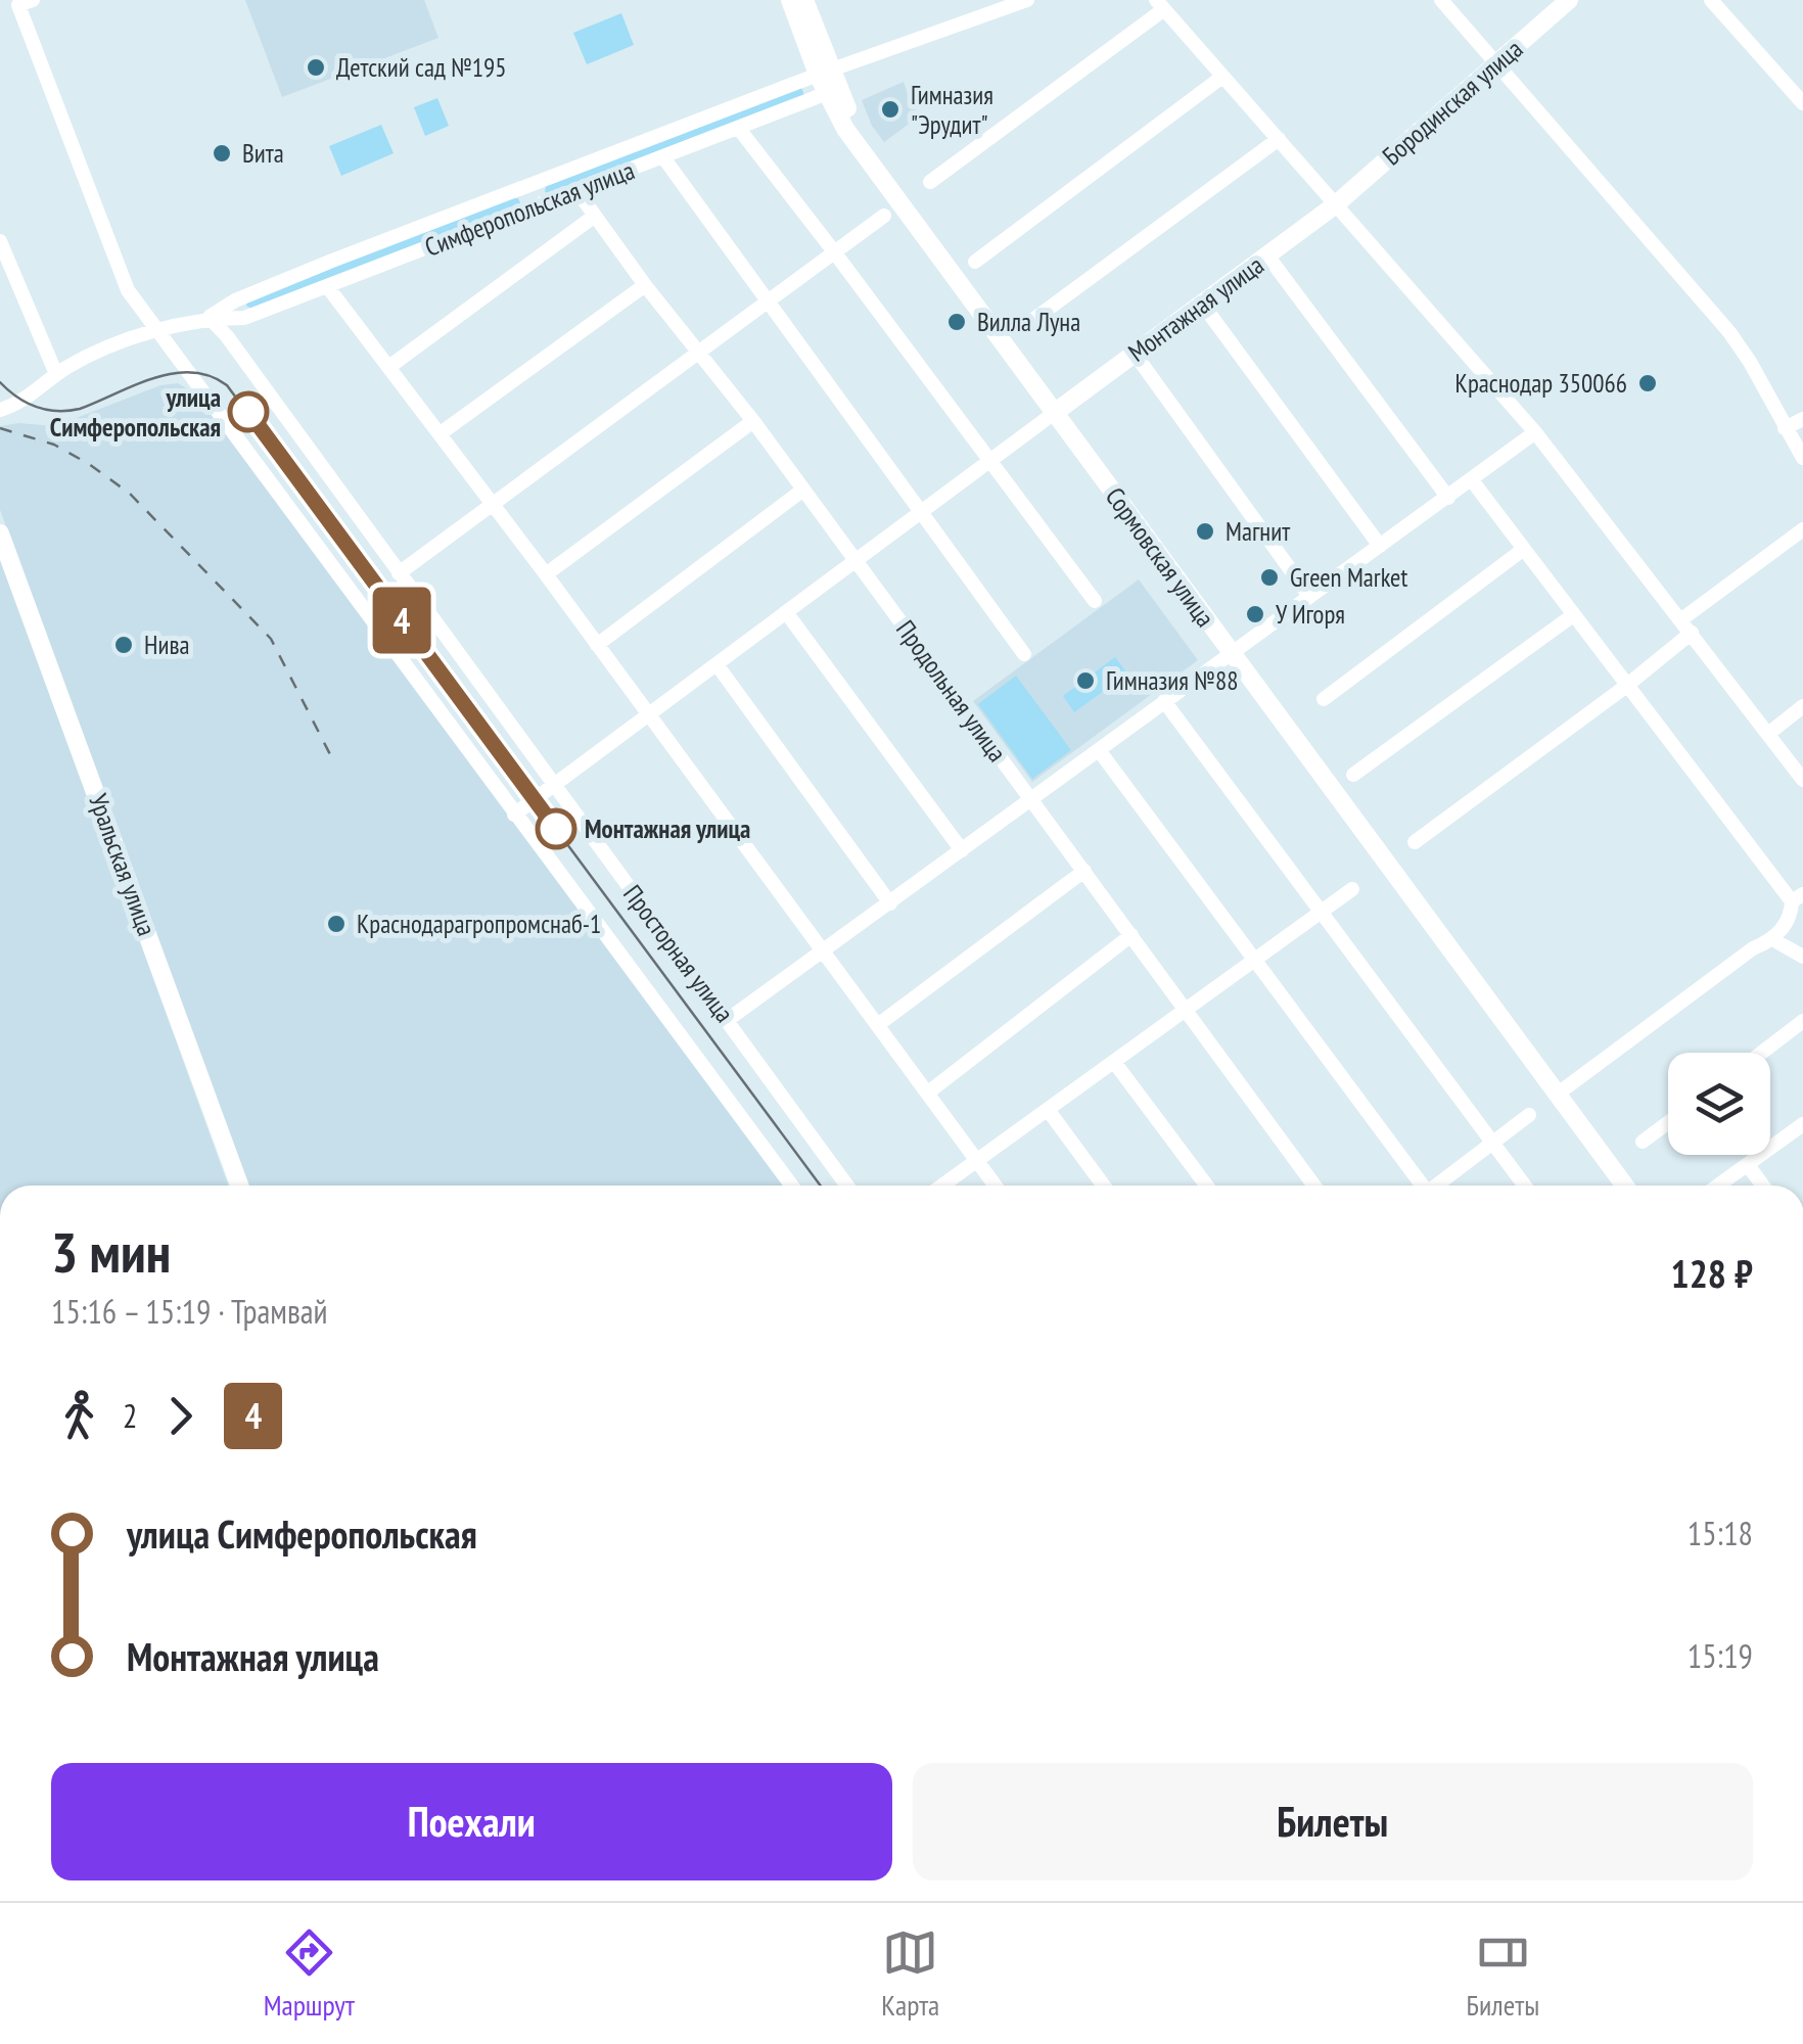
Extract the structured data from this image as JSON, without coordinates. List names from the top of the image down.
{
  "streets": {
    "main road": [
      "Бородинская улица",
      "Монтажная улица",
      "Сормовская улица",
      "Уральская улица"
    ],
    "street": ["Симферопольская улица", "Продольная улица", "Просторная улица"]
  },
  "crossings": [
    ["Бородинская улица", "Монтажная улица"],
    ["Симферопольская улица", "Сормовская улица"],
    ["Симферопольская улица", "Продольная улица"],
    ["Симферопольская улица", "Просторная улица"],
    ["Монтажная улица", "Сормовская улица"],
    ["Монтажная улица", "Продольная улица"],
    ["Монтажная улица", "Просторная улица"]
  ],
  "places": [
    "Детский сад №195",
    "Гимназия \"Эрудит\"",
    "Вита",
    "Вилла Луна",
    "Краснодар 350066",
    "улица Симферопольская",
    "Магнит",
    "Green Market",
    "У Игоря",
    "Нива",
    "Гимназия №88",
    "Монтажная улица",
    "Краснодарагропромснаб-1"
  ],
  "lines": ["tram line 4"],
  "page": {
    "on_map": "4",
    "heading": ["3 мин", "15:16 – 15:19 · Трамвай", "128 ₽"],
    "legs": ["2", "4"],
    "list": [
      {
        "name": "улица Симферопольская",
        "value": "15:18"
      },
      {
        "name": "Монтажная улица",
        "value": "15:19"
      }
    ],
    "buttons": ["Поехали", "Билеты"],
    "tabs": ["Маршрут", "Карта", "Билеты"]
  }
}
